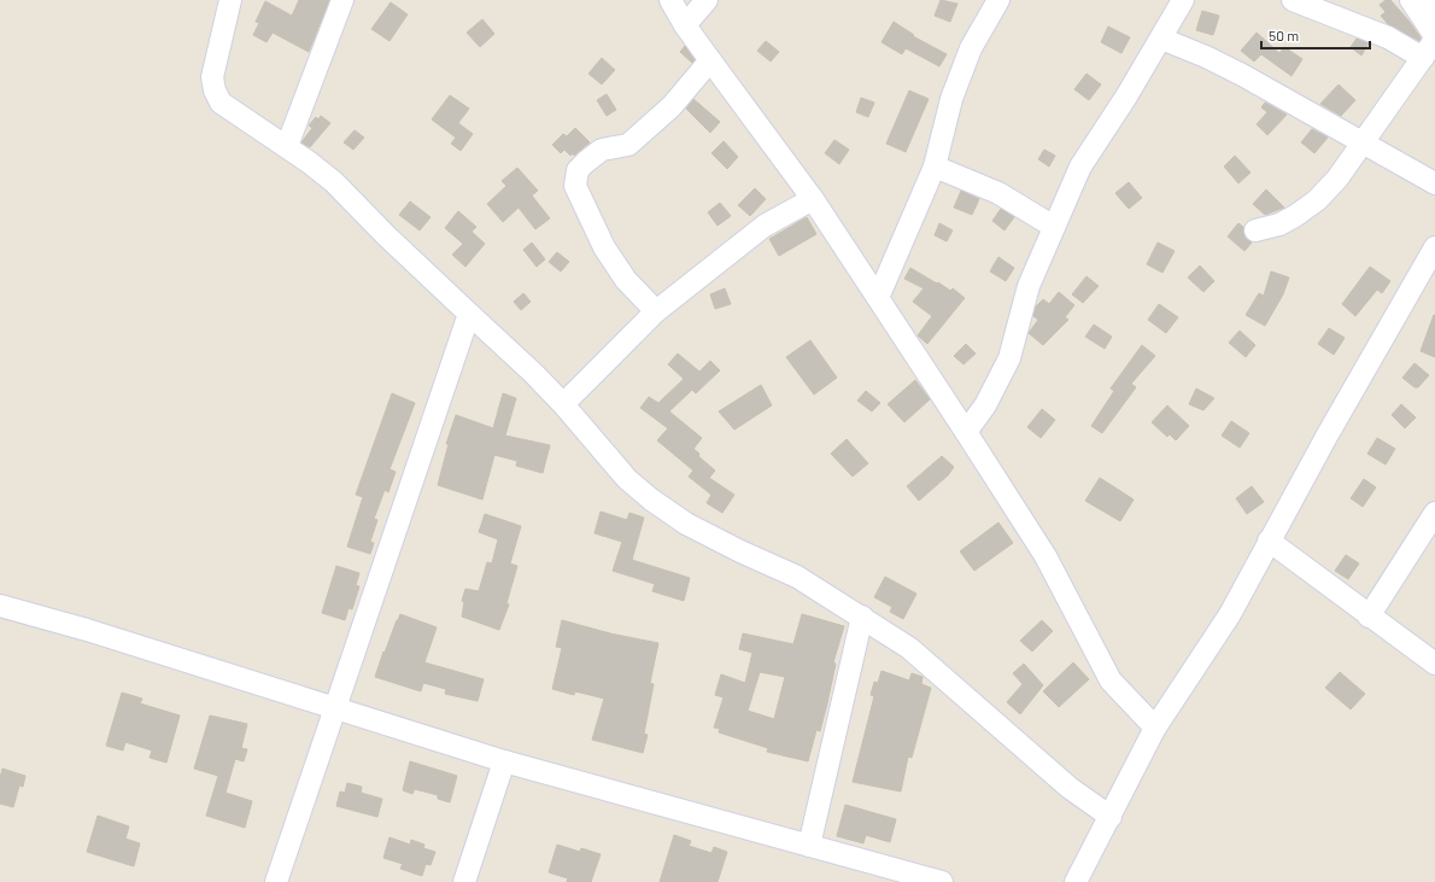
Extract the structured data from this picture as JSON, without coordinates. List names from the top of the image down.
{
  "scale_bar": "50 m"
}
